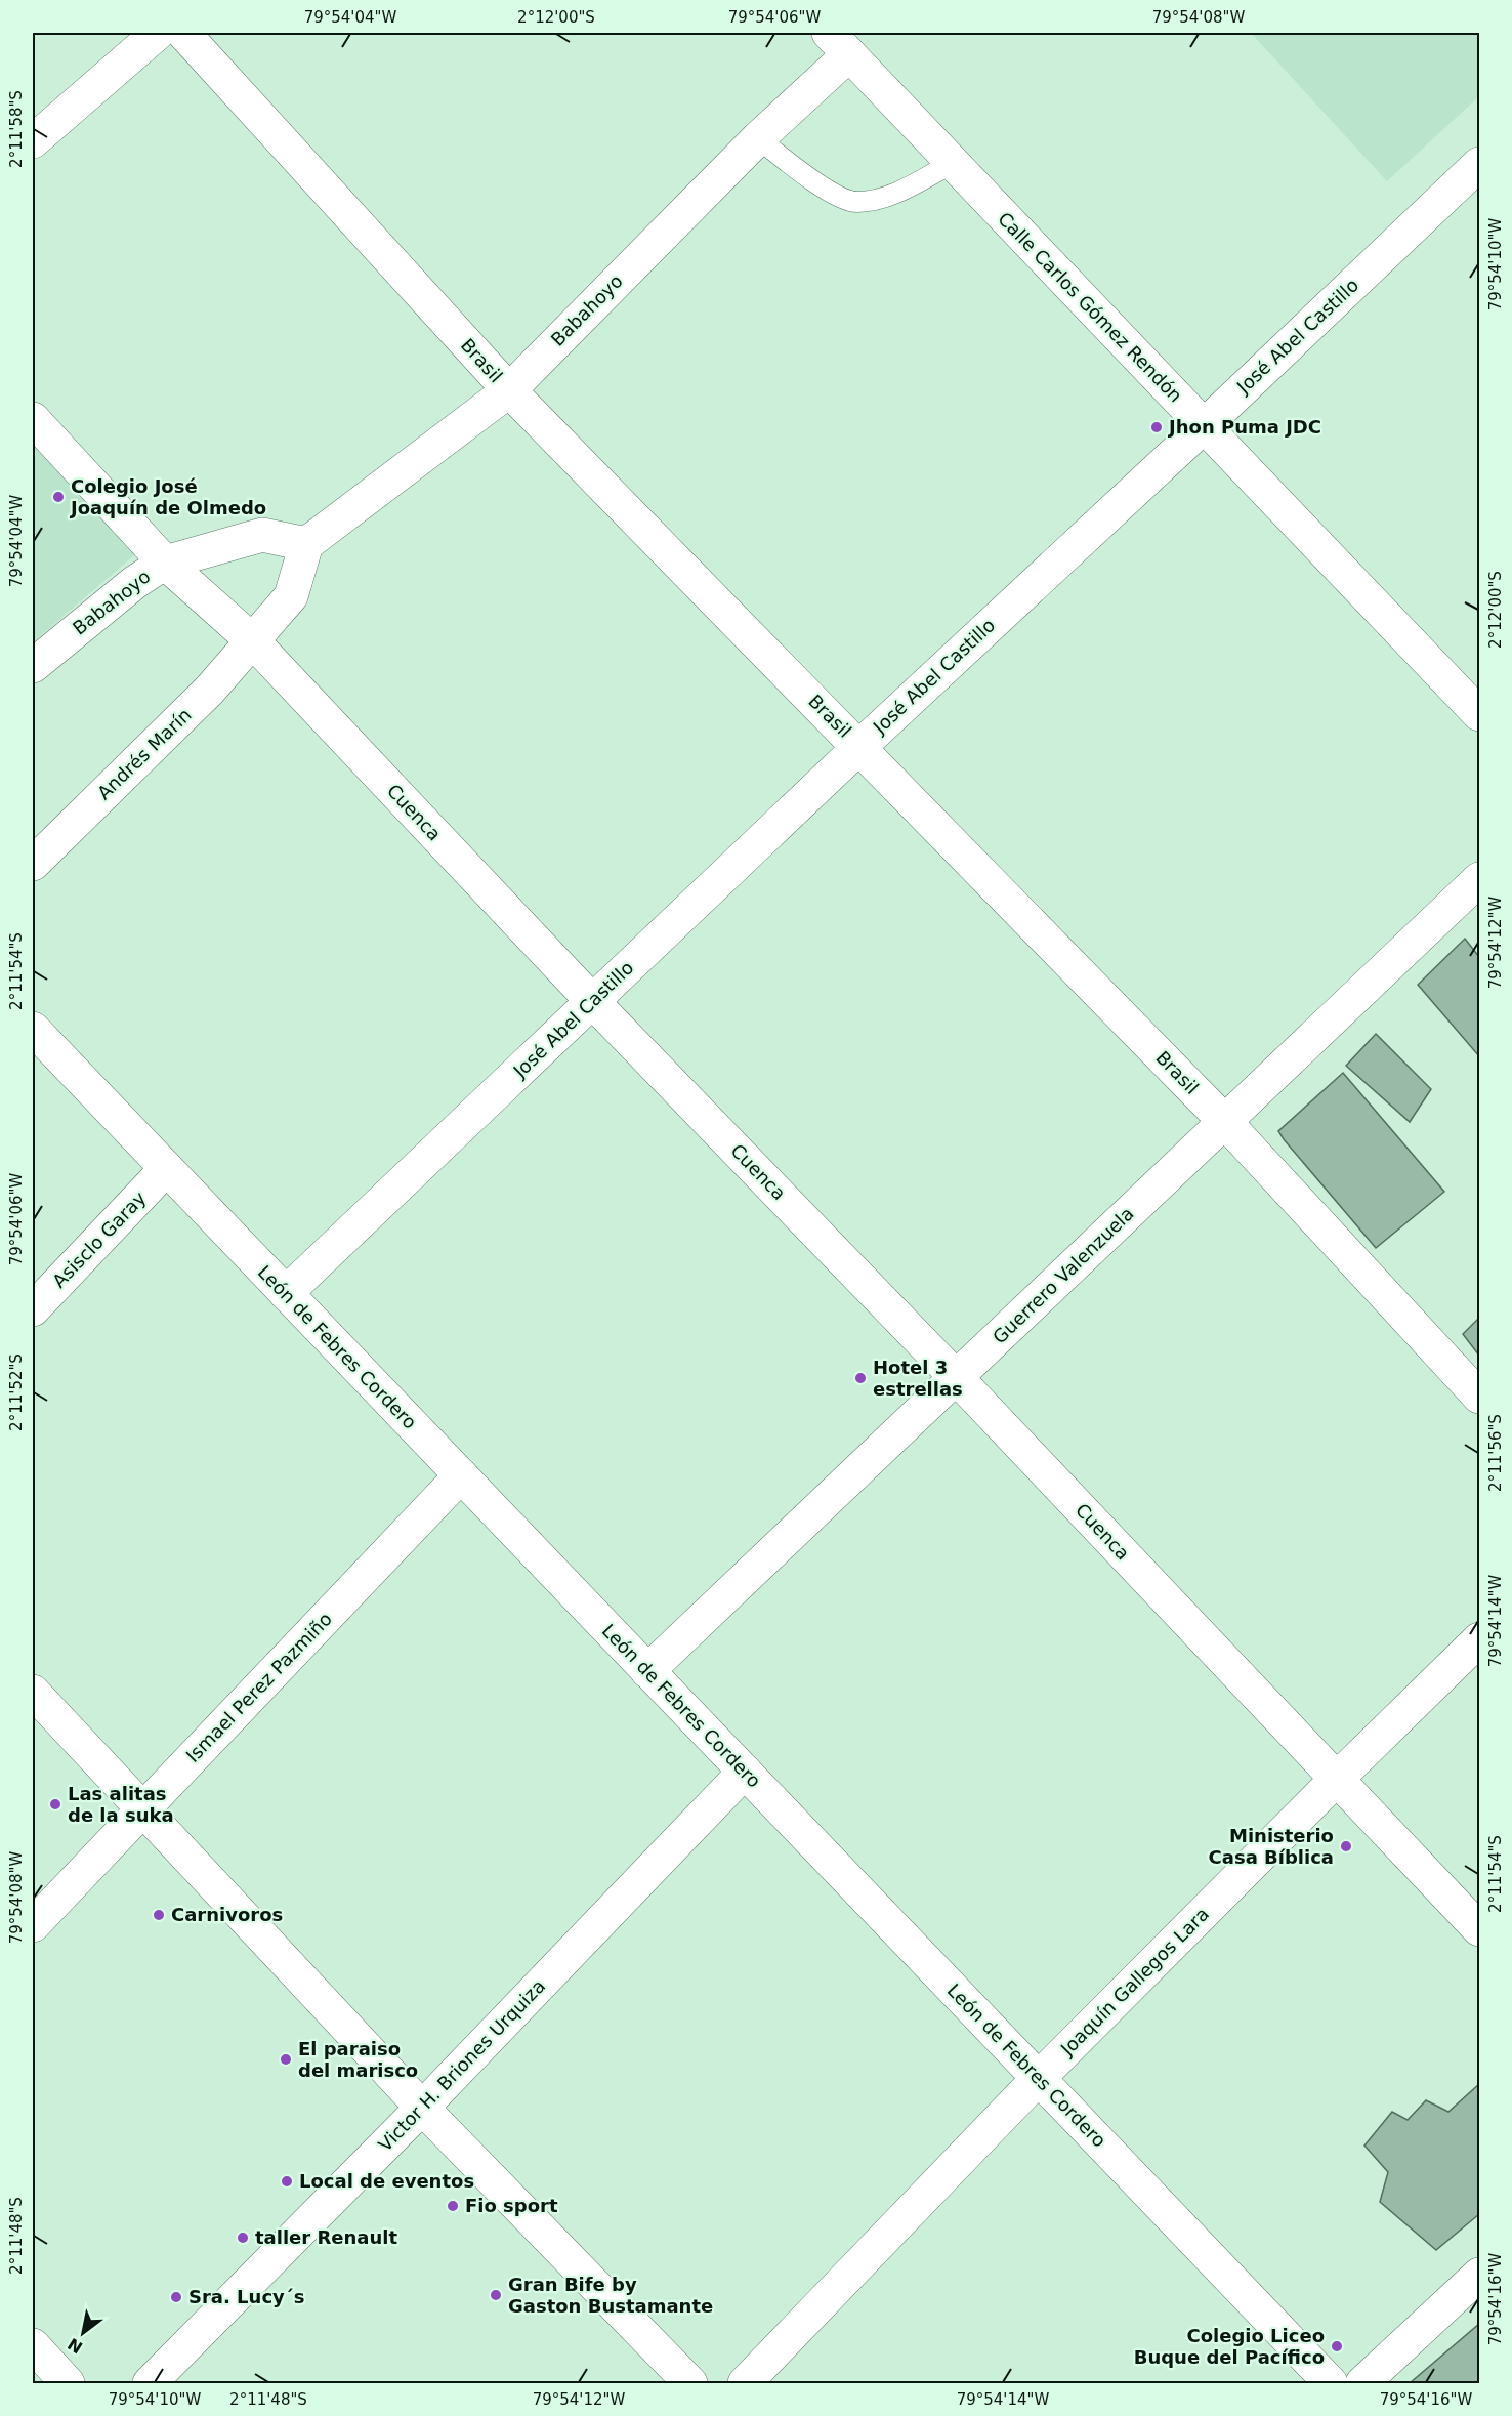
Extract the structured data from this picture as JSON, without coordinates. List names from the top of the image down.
{
  "streets": {
    "street": [
      "Calle Carlos Gómez Rendón",
      "Babahoyo",
      "José Abel Castillo",
      "Brasil",
      "Andrés Marín",
      "Cuenca",
      "Asisclo Garay",
      "Guerrero Valenzuela",
      "León de Febres Cordero",
      "Ismael Perez Pazmiño",
      "Joaquín Gallegos Lara",
      "Victor H. Briones Urquiza"
    ]
  },
  "crossings": [
    ["Calle Carlos Gómez Rendón", "Babahoyo"],
    ["Calle Carlos Gómez Rendón", "José Abel Castillo"],
    ["Babahoyo", "Brasil"],
    ["Babahoyo", "Cuenca"],
    ["José Abel Castillo", "Brasil"],
    ["José Abel Castillo", "Cuenca"],
    ["José Abel Castillo", "León de Febres Cordero"],
    ["Brasil", "Guerrero Valenzuela"],
    ["Andrés Marín", "Cuenca"],
    ["Cuenca", "Guerrero Valenzuela"],
    ["Cuenca", "Joaquín Gallegos Lara"],
    ["Asisclo Garay", "León de Febres Cordero"],
    ["Guerrero Valenzuela", "León de Febres Cordero"],
    ["León de Febres Cordero", "Ismael Perez Pazmiño"],
    ["León de Febres Cordero", "Joaquín Gallegos Lara"],
    ["León de Febres Cordero", "Victor H. Briones Urquiza"]
  ],
  "places": [
    "Jhon Puma JDC",
    "Colegio José Joaquín de Olmedo",
    "Hotel 3 estrellas",
    "Las alitas de la suka",
    "Ministerio Casa Bíblica",
    "Carnivoros",
    "El paraiso del marisco",
    "Local de eventos",
    "Fio sport",
    "taller Renault",
    "Gran Bife by Gaston Bustamante",
    "Sra. Lucy´s",
    "Colegio Liceo Buque del Pacífico"
  ],
  "north": "bottom left",
  "coordinates": [
    "79°54'04\"W",
    "2°12'00\"S",
    "79°54'06\"W",
    "79°54'08\"W",
    "2°11'58\"S",
    "79°54'10\"W",
    "79°54'12\"W",
    "2°11'54\"S",
    "2°11'52\"S",
    "2°11'56\"S",
    "79°54'14\"W",
    "2°11'48\"S",
    "79°54'16\"W"
  ]
}
